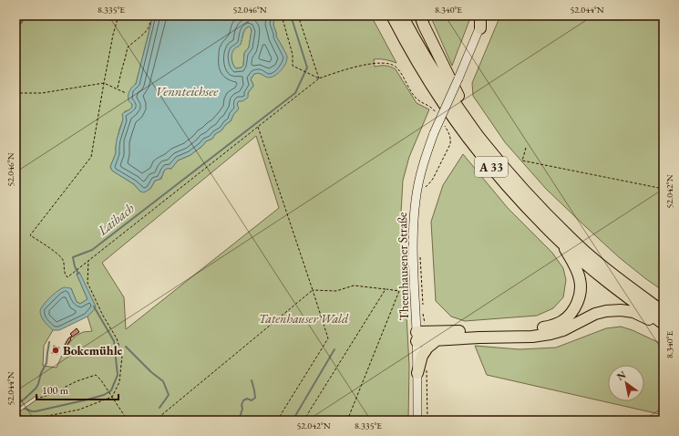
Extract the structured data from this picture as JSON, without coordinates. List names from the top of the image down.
{
  "streets": {
    "highway": ["A 33"],
    "main road": ["Theenhausener Straße"]
  },
  "water": ["Vennteichsee", "Laibach"],
  "parks": ["Tatenhauser Wald"],
  "places": ["Bokemühle"],
  "scale_bar": "100 m",
  "north": "top left",
  "coordinates": [
    "8.335°E",
    "52.046°N",
    "8.340°E",
    "52.044°N",
    "52.042°N"
  ]
}
